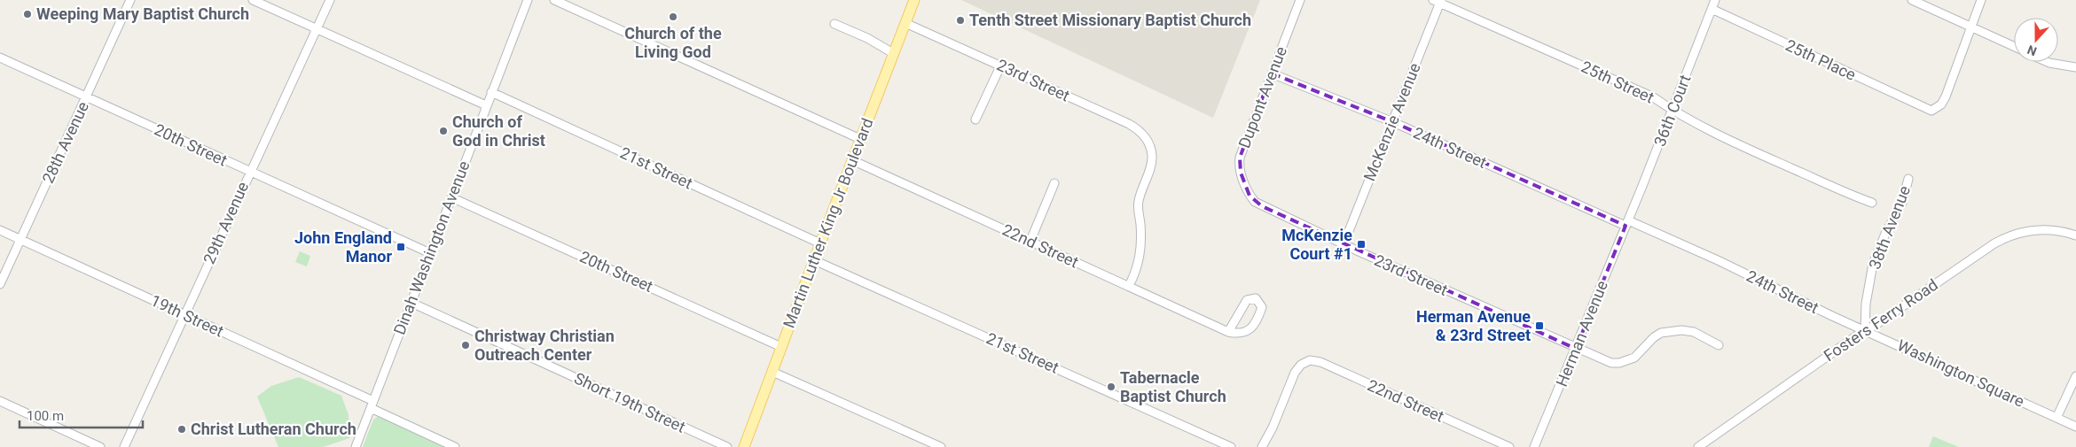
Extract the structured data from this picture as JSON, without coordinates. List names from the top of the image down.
{
  "streets": {
    "main road": ["Martin Luther King Jr Boulevard"],
    "street": [
      "25th Place",
      "23rd Street",
      "25th Street",
      "Dupont Avenue",
      "36th Court",
      "McKenzie Avenue",
      "28th Avenue",
      "20th Street",
      "24th Street",
      "21st Street",
      "29th Avenue",
      "38th Avenue",
      "22nd Street",
      "Dinah Washington Avenue",
      "19th Street",
      "Fosters Ferry Road",
      "Herman Avenue",
      "Washington Square",
      "Short 19th Street"
    ]
  },
  "crossings": [
    ["25th Place", "36th Court"],
    ["23rd Street", "Dupont Avenue"],
    ["23rd Street", "McKenzie Avenue"],
    ["23rd Street", "Martin Luther King Jr Boulevard"],
    ["23rd Street", "22nd Street"],
    ["23rd Street", "Herman Avenue"],
    ["25th Street", "36th Court"],
    ["25th Street", "McKenzie Avenue"],
    ["Dupont Avenue", "24th Street"],
    ["36th Court", "24th Street"],
    ["36th Court", "Herman Avenue"],
    ["McKenzie Avenue", "24th Street"],
    ["28th Avenue", "20th Street"],
    ["28th Avenue", "19th Street"],
    ["20th Street", "29th Avenue"],
    ["20th Street", "Martin Luther King Jr Boulevard"],
    ["20th Street", "Dinah Washington Avenue"],
    ["24th Street", "38th Avenue"],
    ["24th Street", "Fosters Ferry Road"],
    ["24th Street", "Herman Avenue"],
    ["24th Street", "Washington Square"],
    ["21st Street", "Martin Luther King Jr Boulevard"],
    ["21st Street", "Dinah Washington Avenue"],
    ["29th Avenue", "19th Street"],
    ["Martin Luther King Jr Boulevard", "22nd Street"],
    ["38th Avenue", "Fosters Ferry Road"],
    ["38th Avenue", "Washington Square"],
    ["Dinah Washington Avenue", "19th Street"],
    ["Dinah Washington Avenue", "Short 19th Street"],
    ["Fosters Ferry Road", "Washington Square"]
  ],
  "places": {
    "other": [
      "Weeping Mary Baptist Church",
      "Church of the Living God",
      "Tenth Street Missionary Baptist Church",
      "Church of God in Christ",
      "Christway Christian Outreach Center",
      "Tabernacle Baptist Church",
      "Christ Lutheran Church"
    ],
    "transit": ["McKenzie Court #1", "John England Manor", "Herman Avenue & 23rd Street"]
  },
  "scale_bar": "100 m",
  "north": "bottom"
}
